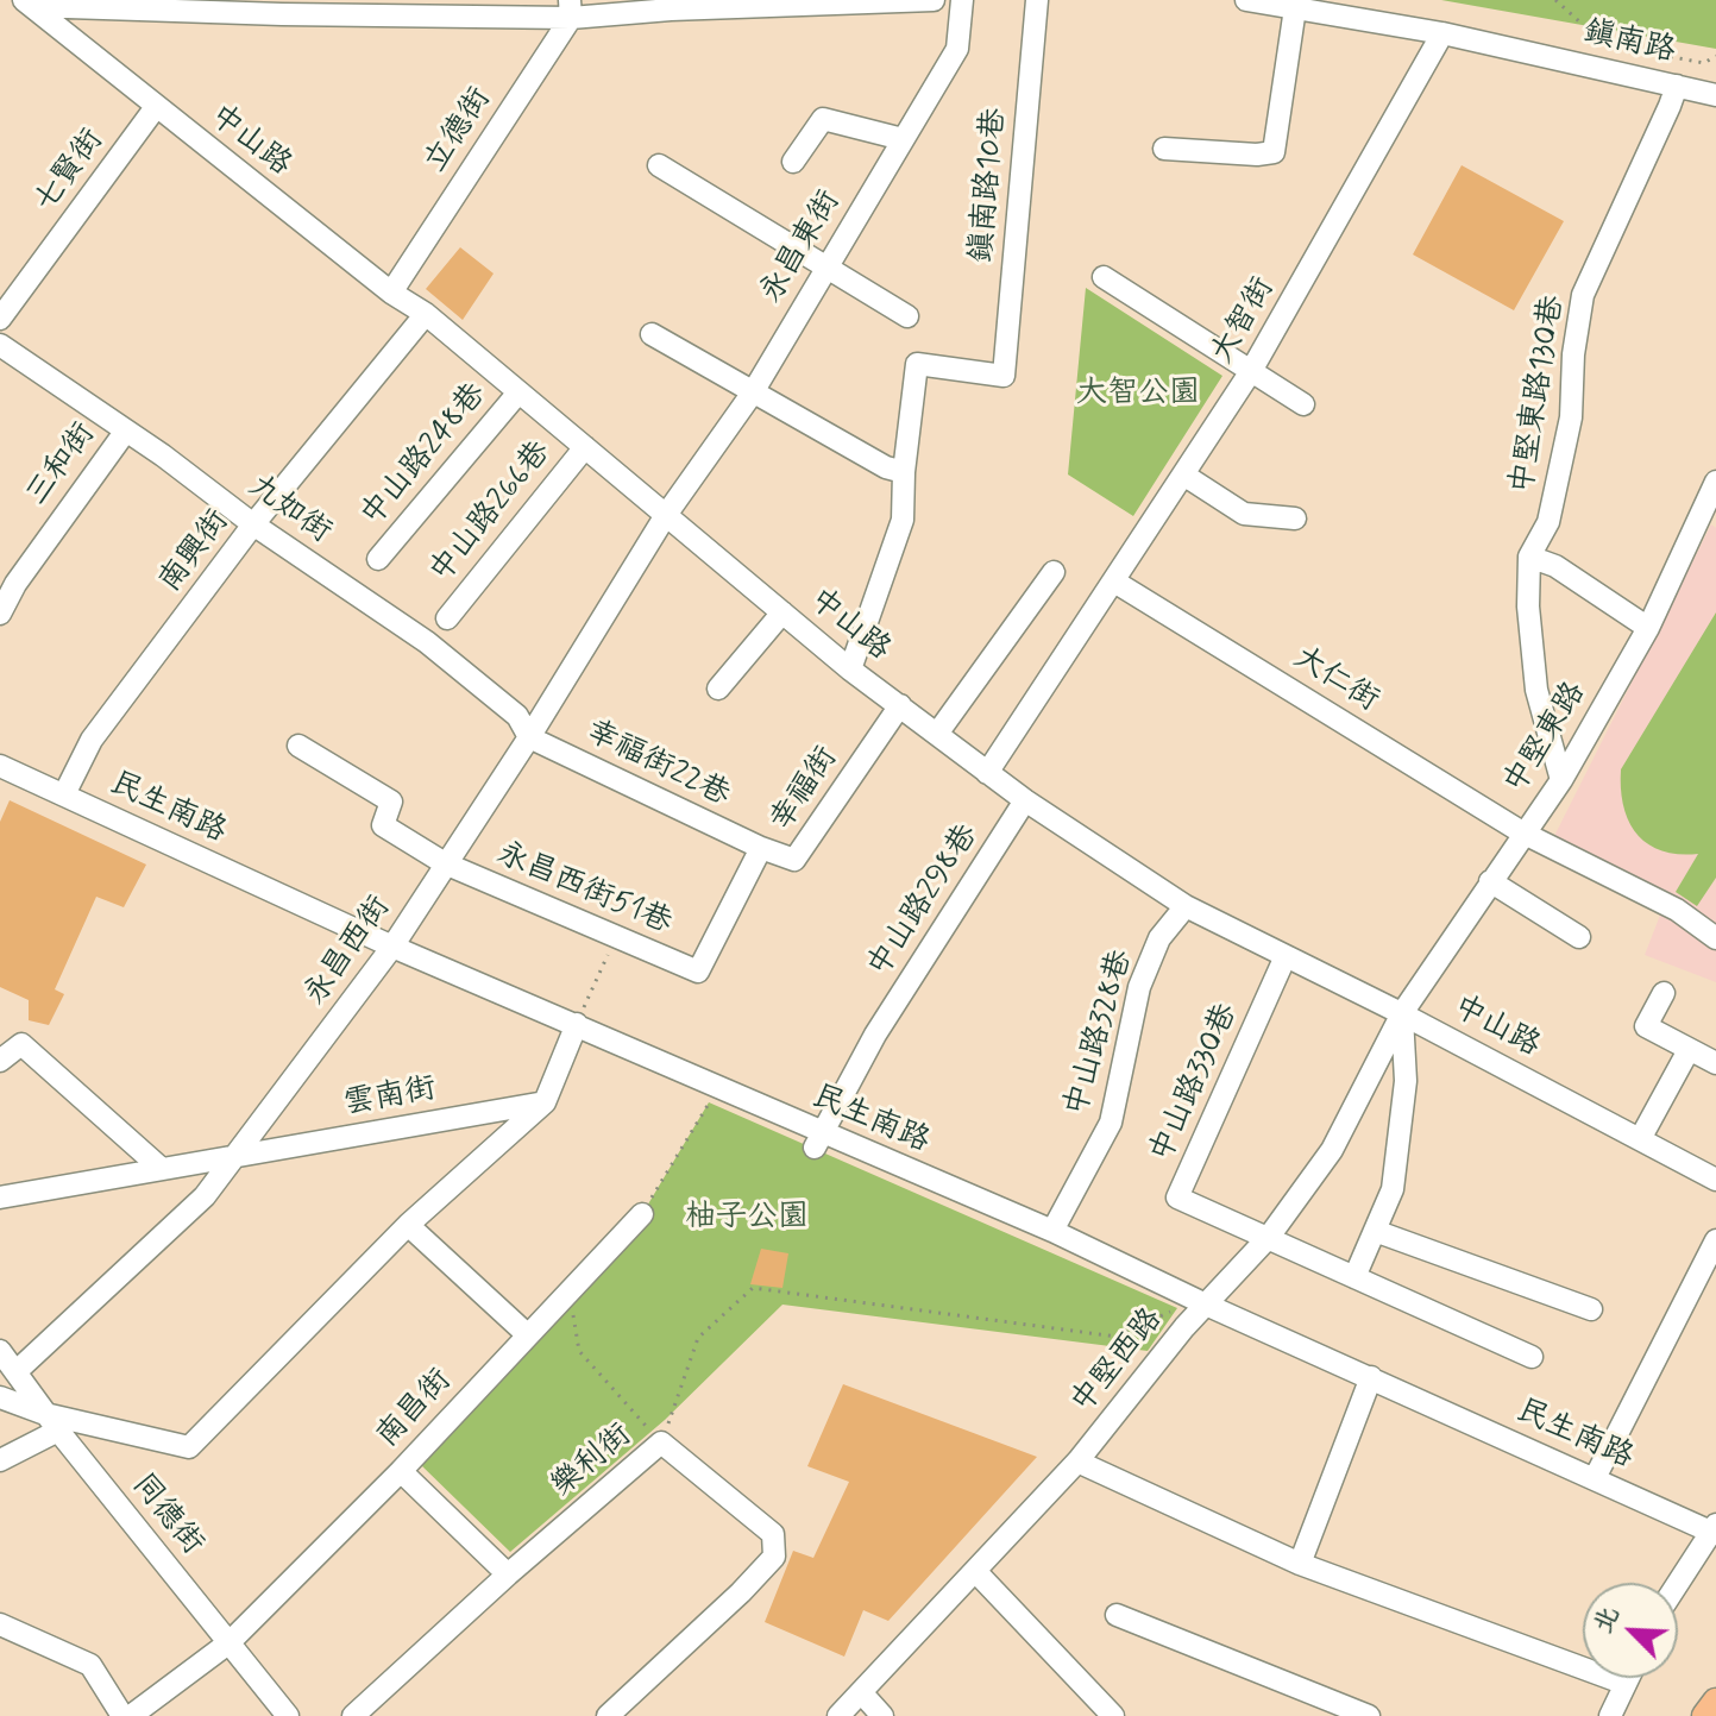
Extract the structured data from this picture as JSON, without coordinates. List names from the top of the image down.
{
  "streets": {
    "street": [
      "鎮南路",
      "立德街",
      "中山路",
      "七賢街",
      "鎮南路10巷",
      "永昌東街",
      "大智街",
      "中堅東路130巷",
      "中山路248巷",
      "三和街",
      "九如街",
      "中山路266巷",
      "南興街",
      "大仁街",
      "中堅東路",
      "幸福街22巷",
      "幸福街",
      "民生南路",
      "永昌西街51巷",
      "中山路298巷",
      "永昌西街",
      "中山路328巷",
      "中山路330巷",
      "雲南街",
      "中堅西路",
      "南昌街",
      "樂利街",
      "同德街"
    ]
  },
  "crossings": [
    ["鎮南路", "大智街"],
    ["鎮南路", "中堅東路130巷"],
    ["立德街", "中山路"],
    ["中山路", "七賢街"],
    ["中山路", "永昌東街"],
    ["中山路", "大智街"],
    ["中山路", "中山路248巷"],
    ["中山路", "中山路266巷"],
    ["中山路", "南興街"],
    ["中山路", "中堅東路"],
    ["中山路", "幸福街"],
    ["中山路", "中山路298巷"],
    ["中山路", "永昌西街"],
    ["中山路", "中山路328巷"],
    ["中山路", "中山路330巷"],
    ["中山路", "中堅西路"],
    ["永昌東街", "永昌西街"],
    ["大智街", "大仁街"],
    ["中堅東路130巷", "中堅東路"],
    ["三和街", "九如街"],
    ["九如街", "南興街"],
    ["九如街", "幸福街22巷"],
    ["九如街", "永昌西街"],
    ["南興街", "民生南路"],
    ["大仁街", "中堅東路"],
    ["中堅東路", "中堅西路"],
    ["幸福街22巷", "幸福街"],
    ["幸福街22巷", "永昌西街"],
    ["幸福街", "永昌西街51巷"],
    ["民生南路", "中山路298巷"],
    ["民生南路", "永昌西街"],
    ["民生南路", "中山路328巷"],
    ["民生南路", "中堅西路"],
    ["永昌西街51巷", "永昌西街"],
    ["永昌西街", "雲南街"],
    ["永昌西街", "同德街"],
    ["中山路330巷", "中堅西路"],
    ["南昌街", "同德街"]
  ],
  "parks": ["大智公園", "柚子公園"],
  "north": "top left"
}
